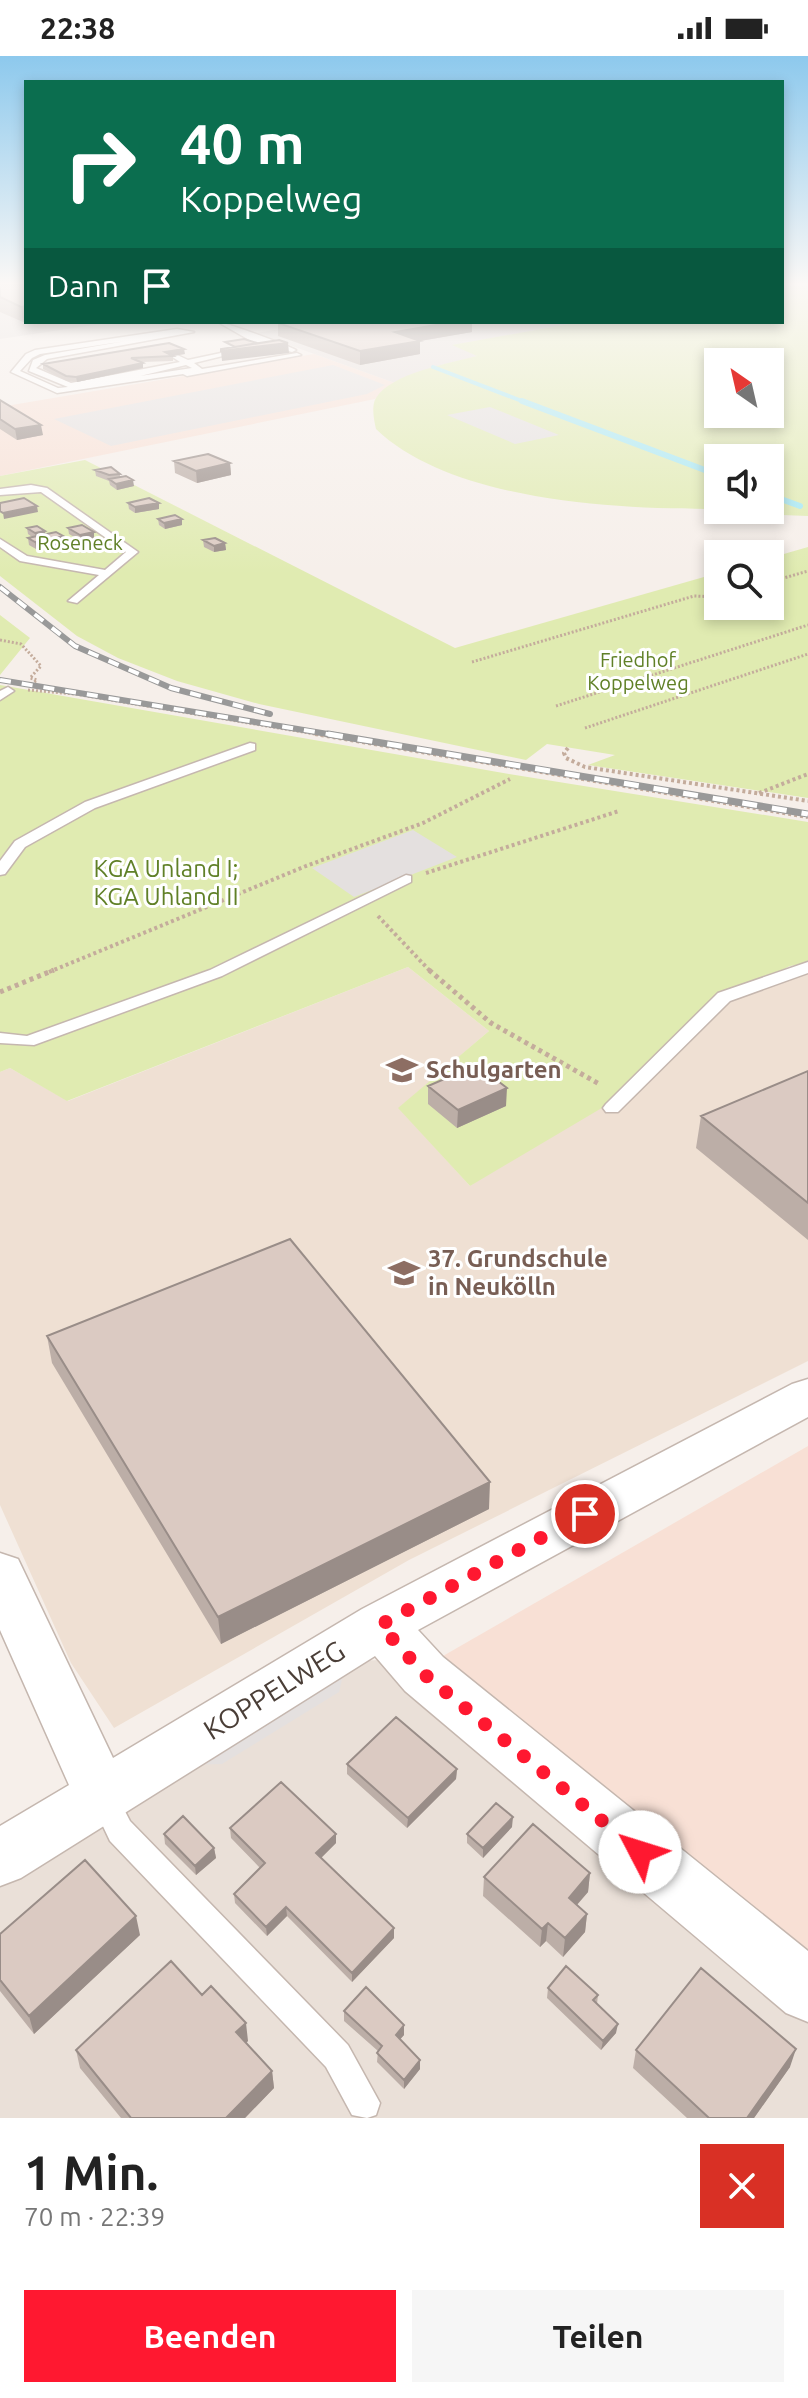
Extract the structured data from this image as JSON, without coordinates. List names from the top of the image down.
{
  "streets": {
    "street": ["KOPPELWEG"]
  },
  "parks": ["Roseneck", "Friedhof Koppelweg", "KGA Unland I; KGA Uhland II"],
  "places": {
    "school or university": ["Schulgarten", "37. Grundschule in Neukölln"]
  },
  "north": "top left",
  "page": {
    "status": "22:38",
    "turn": ["40 m", "Koppelweg"],
    "then": "Dann",
    "heading": ["1 Min.", "70 m · 22:39"],
    "buttons": ["Beenden", "Teilen"]
  }
}
